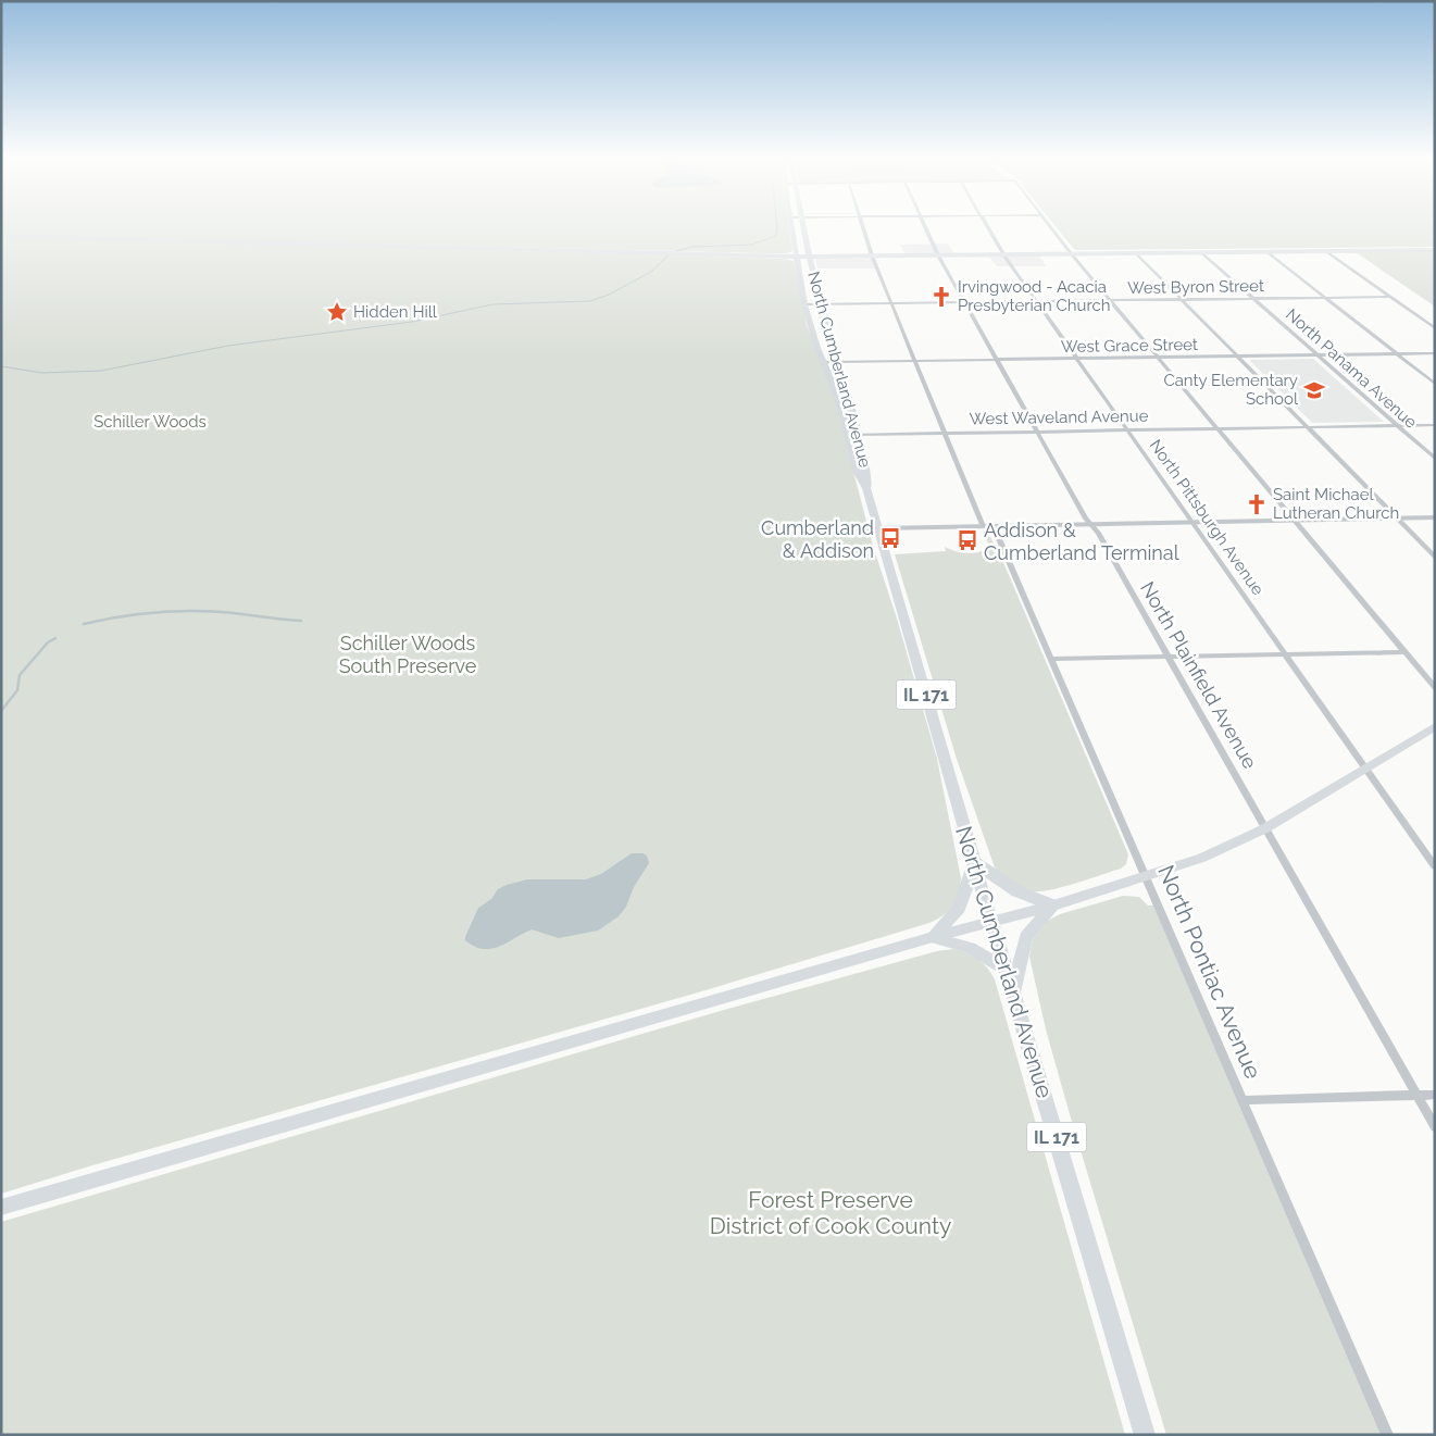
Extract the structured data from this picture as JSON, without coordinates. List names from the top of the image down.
{
  "streets": {
    "main road": ["North Cumberland Avenue", "IL 171"],
    "street": [
      "West Byron Street",
      "West Grace Street",
      "North Panama Avenue",
      "West Waveland Avenue",
      "North Pittsburgh Avenue",
      "North Plainfield Avenue",
      "North Pontiac Avenue"
    ]
  },
  "crossings": [
    ["West Byron Street", "North Panama Avenue"],
    ["West Byron Street", "North Cumberland Avenue"],
    ["West Byron Street", "North Pittsburgh Avenue"],
    ["West Byron Street", "North Plainfield Avenue"],
    ["West Grace Street", "North Panama Avenue"],
    ["West Grace Street", "North Cumberland Avenue"],
    ["West Grace Street", "North Pittsburgh Avenue"],
    ["West Grace Street", "North Plainfield Avenue"],
    ["North Panama Avenue", "West Waveland Avenue"],
    ["North Cumberland Avenue", "West Waveland Avenue"],
    ["West Waveland Avenue", "North Pittsburgh Avenue"],
    ["West Waveland Avenue", "North Plainfield Avenue"]
  ],
  "parks": ["Schiller Woods", "Schiller Woods South Preserve", "Forest Preserve District of Cook County"],
  "places": {
    "church": ["Irvingwood - Acacia Presbyterian Church", "Saint Michael Lutheran Church"],
    "place": ["Hidden Hill"],
    "school or university": ["Canty Elementary School"],
    "bus stop": ["Cumberland & Addison", "Addison & Cumberland Terminal"]
  }
}
